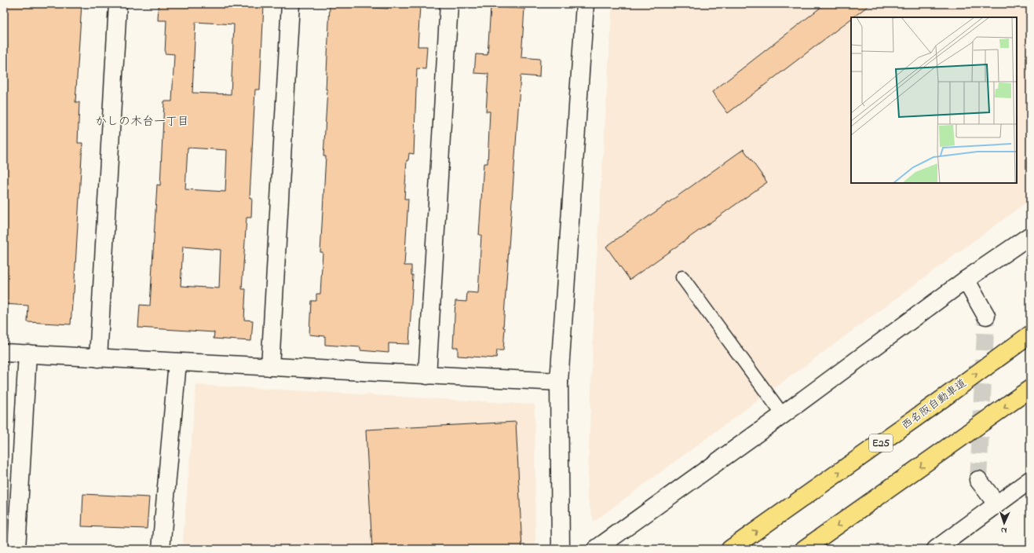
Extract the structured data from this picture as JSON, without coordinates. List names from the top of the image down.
{
  "streets": {
    "highway": ["西名阪自動車道", "E25"]
  },
  "districts": ["かしの木台一丁目"],
  "north": "bottom"
}
